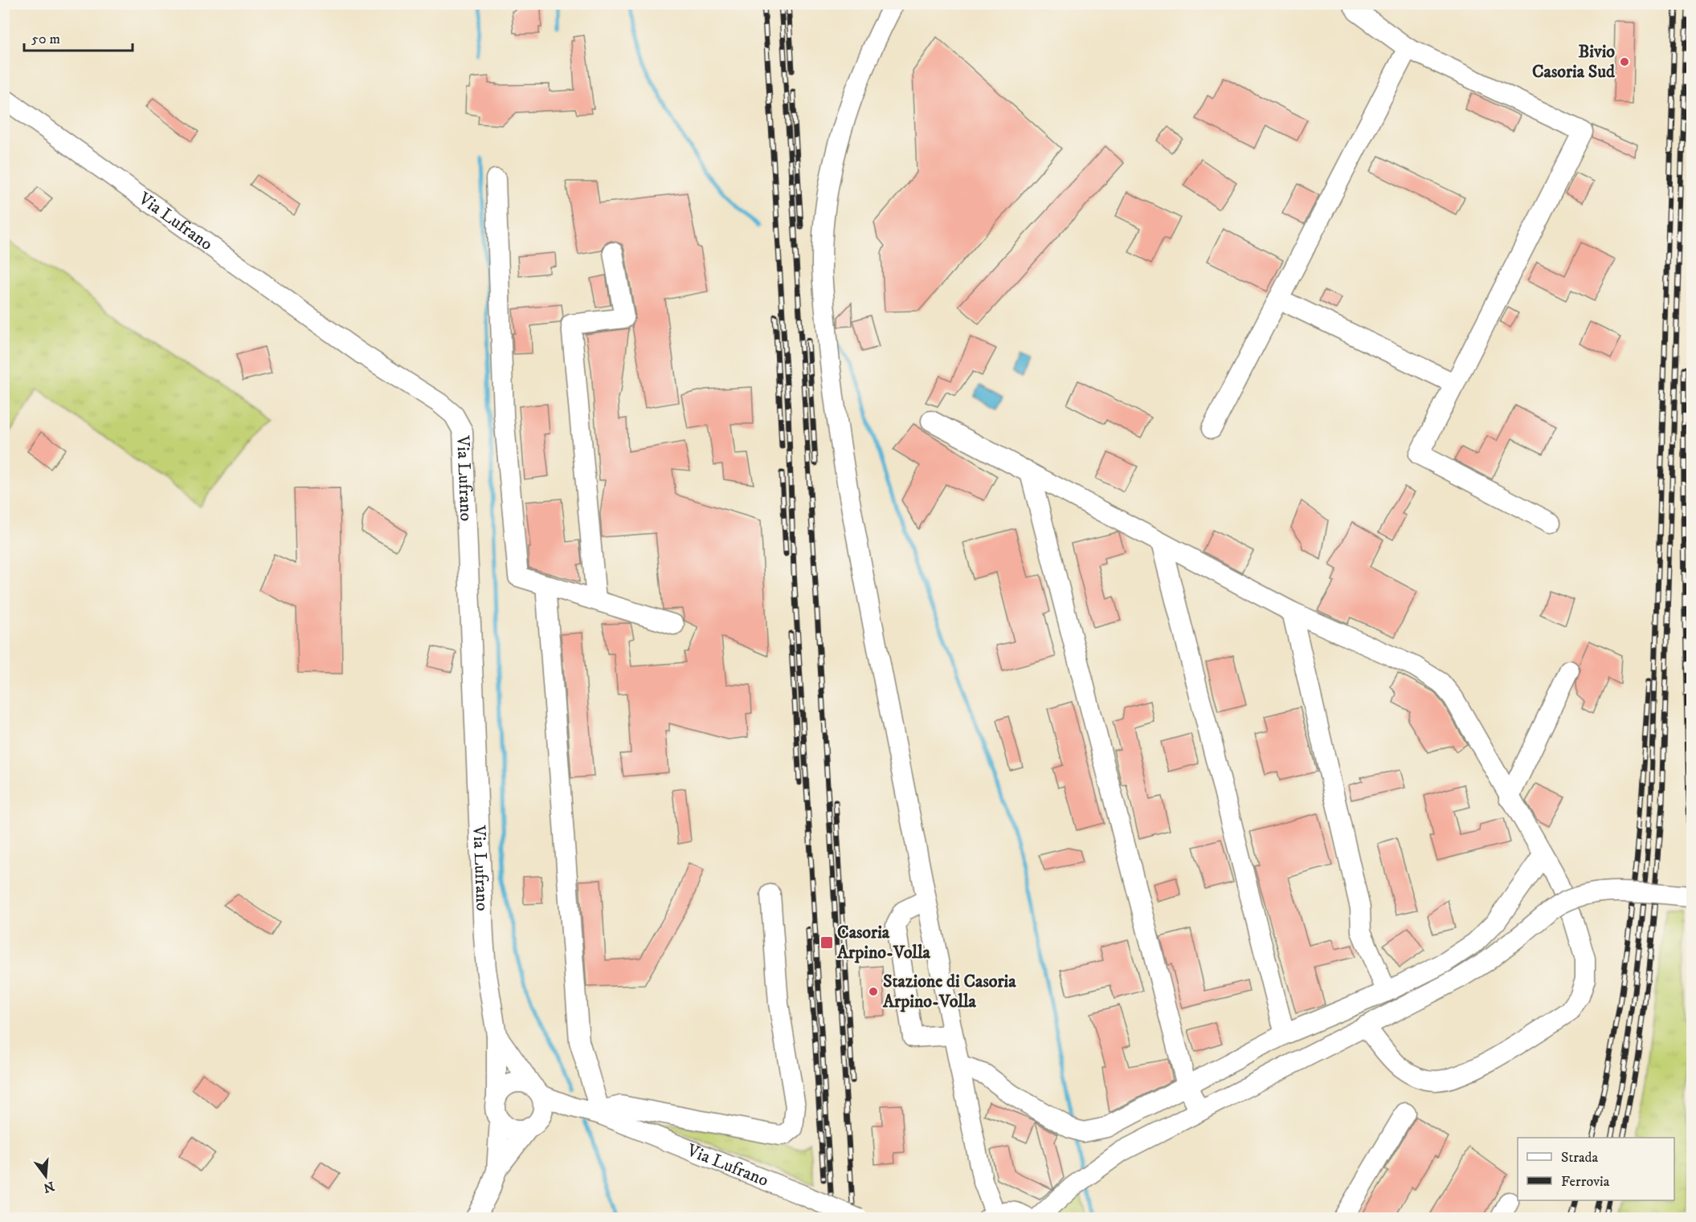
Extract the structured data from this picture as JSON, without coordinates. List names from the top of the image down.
{
  "streets": {
    "street": ["Via Lufrano"]
  },
  "places": {
    "other": ["Bivio Casoria Sud", "Stazione di Casoria Arpino-Volla"],
    "transit": ["Casoria Arpino-Volla"]
  },
  "legend": ["Strada", "Ferrovia"],
  "scale_bar": "50 m",
  "north": "bottom"
}
